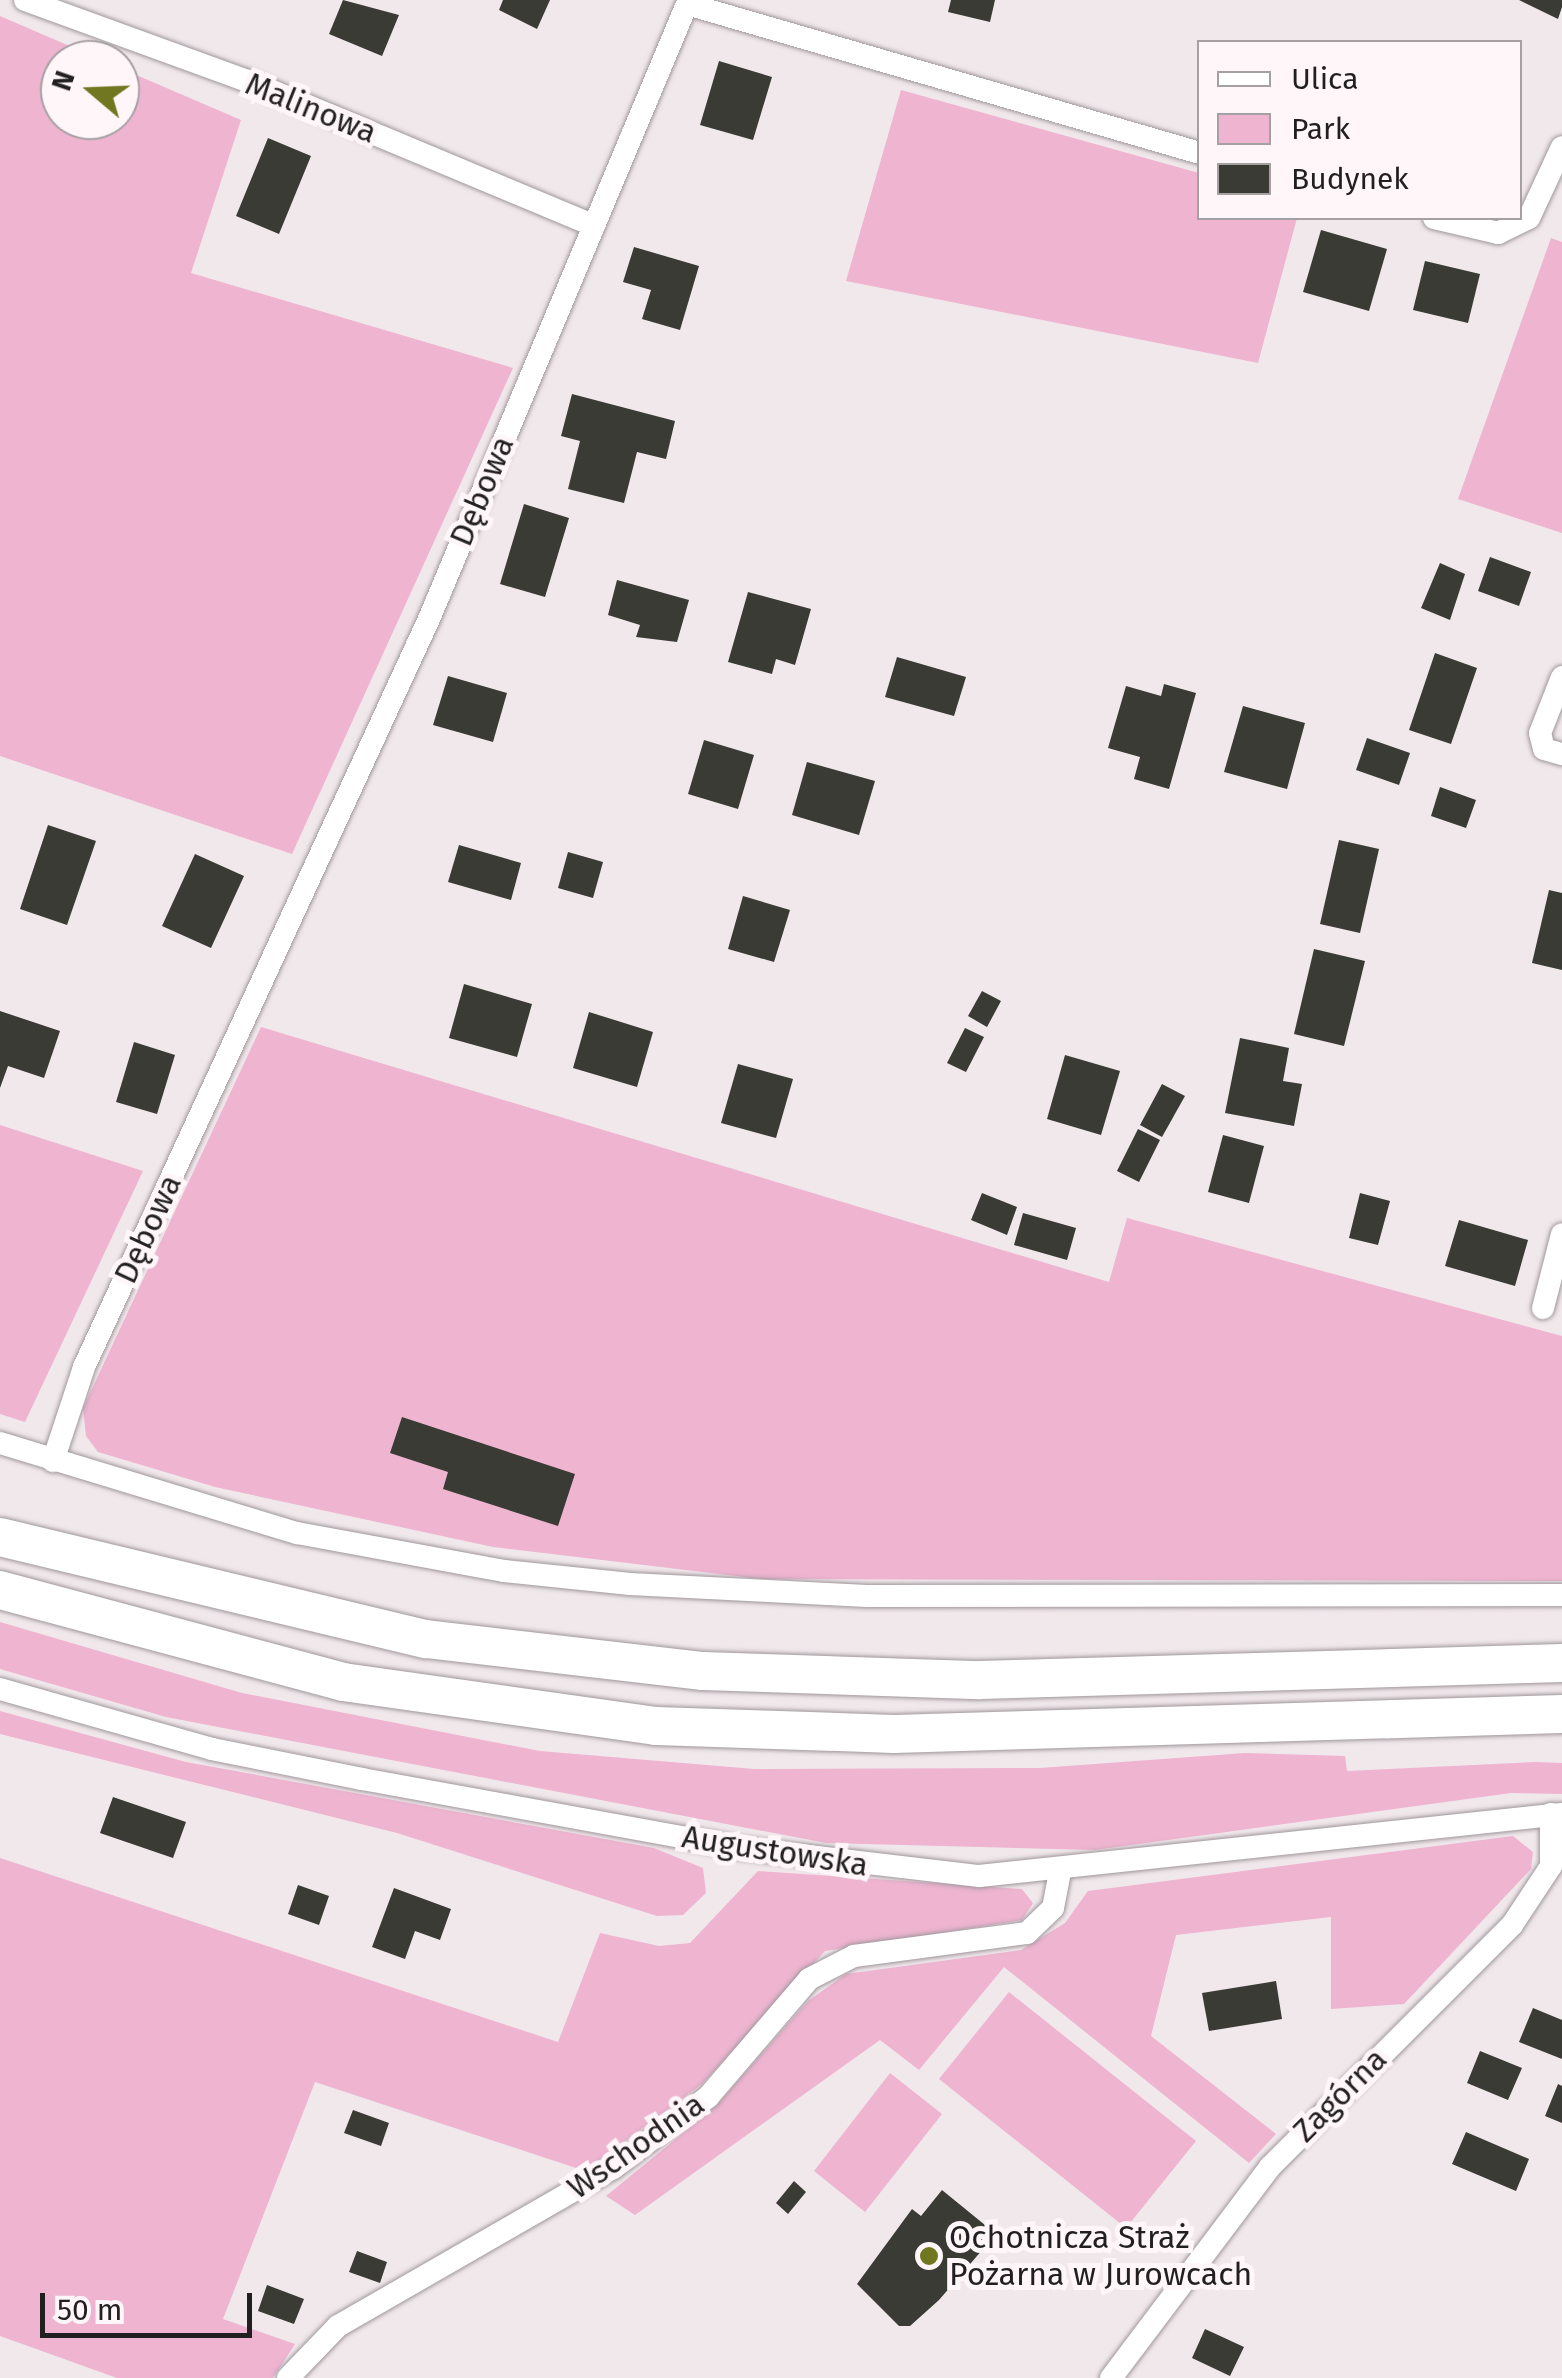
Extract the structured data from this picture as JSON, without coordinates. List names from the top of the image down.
{
  "streets": {
    "street": [
      "Malinowa",
      "Dębowa",
      "Augustowska",
      "Zagórna",
      "Wschodnia"
    ]
  },
  "crossings": [
    ["Malinowa", "Dębowa"],
    ["Augustowska", "Zagórna"],
    ["Augustowska", "Wschodnia"]
  ],
  "places": ["Ochotnicza Straż Pożarna w Jurowcach"],
  "legend": ["Ulica", "Park", "Budynek"],
  "scale_bar": "50 m",
  "north": "left"
}
